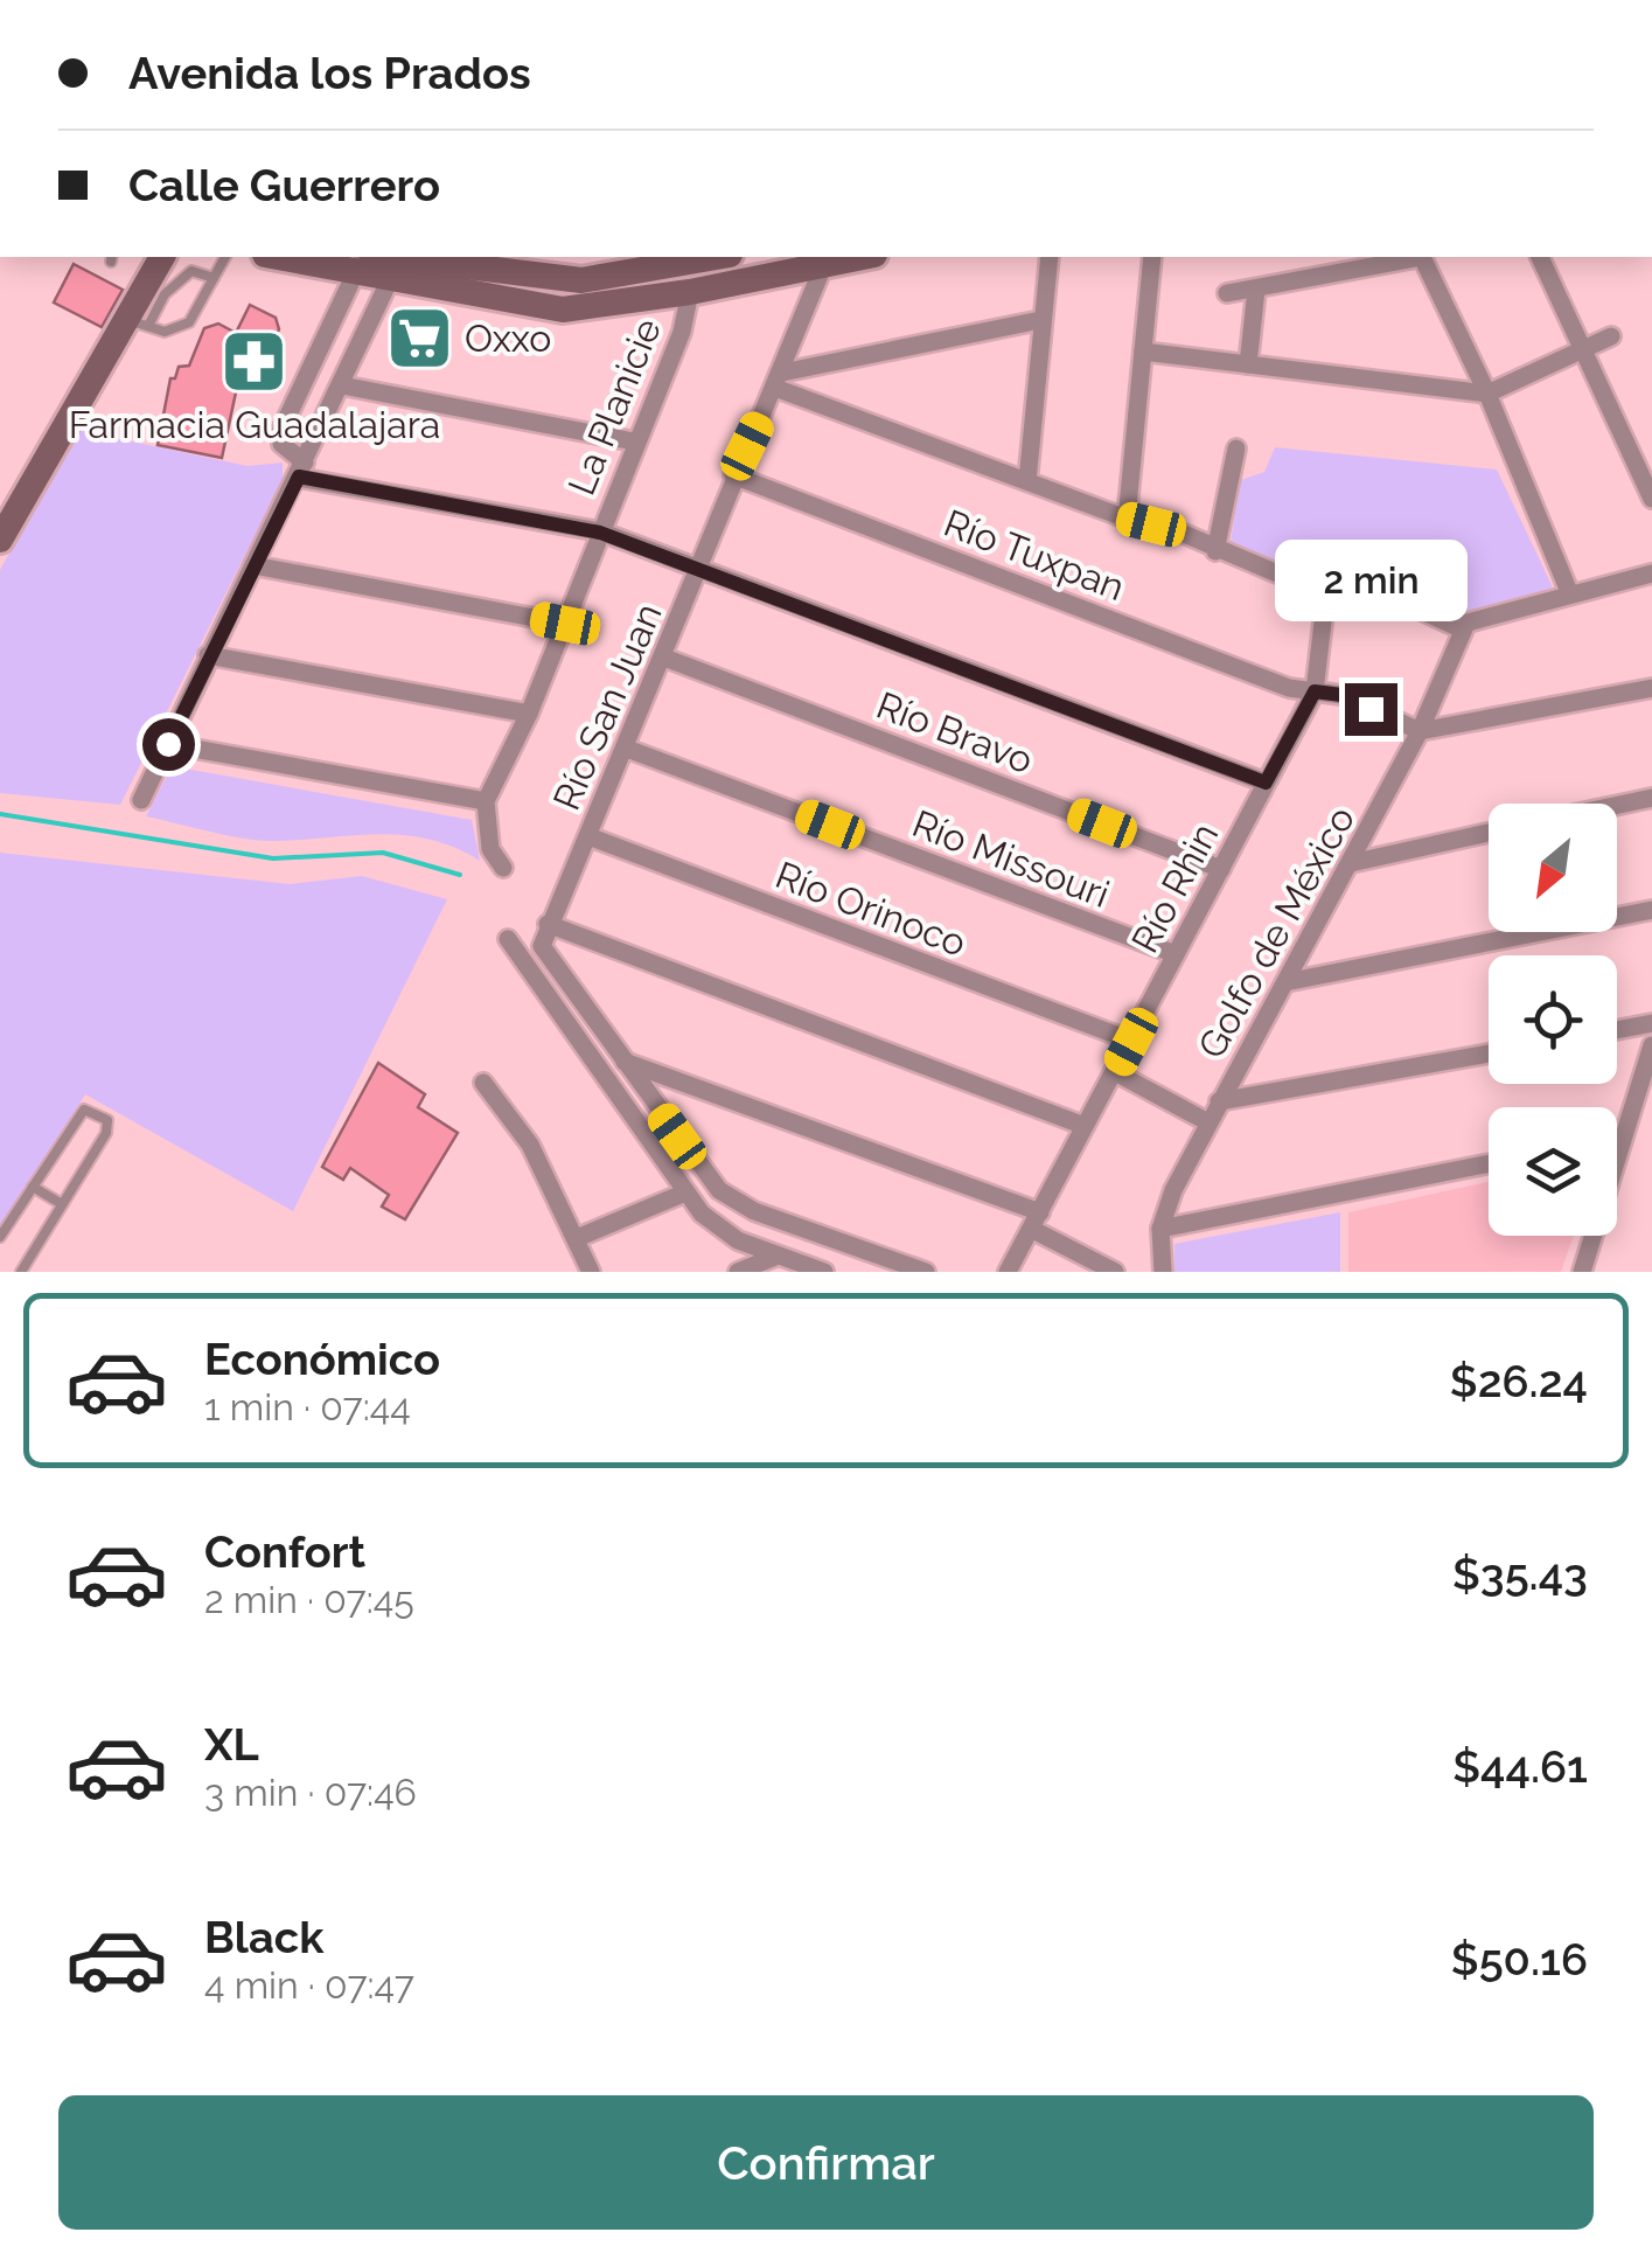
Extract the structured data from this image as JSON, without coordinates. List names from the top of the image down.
{
  "streets": {
    "street": [
      "La Planicie",
      "Río Tuxpan",
      "Río San Juan",
      "Río Bravo",
      "Río Missouri",
      "Río Rhin",
      "Río Orinoco",
      "Golfo de México"
    ]
  },
  "crossings": [
    ["Río Tuxpan", "Río San Juan"],
    ["Río Tuxpan", "Río Rhin"],
    ["Río Tuxpan", "Golfo de México"],
    ["Río San Juan", "Río Bravo"],
    ["Río San Juan", "Río Missouri"],
    ["Río San Juan", "Río Orinoco"],
    ["Río Bravo", "Río Rhin"],
    ["Río Missouri", "Río Rhin"],
    ["Río Rhin", "Río Orinoco"]
  ],
  "places": {
    "supermarket": ["Oxxo"],
    "pharmacy": ["Farmacia Guadalajara"]
  },
  "north": "bottom left",
  "page": {
    "banner": ["Avenida los Prados", "Calle Guerrero"],
    "bubble": "2 min",
    "list": [
      {
        "name": "Económico",
        "note": "1 min · 07:44",
        "value": "$26.24"
      },
      {
        "name": "Confort",
        "note": "2 min · 07:45",
        "value": "$35.43"
      },
      {
        "name": "XL",
        "note": "3 min · 07:46",
        "value": "$44.61"
      },
      {
        "name": "Black",
        "note": "4 min · 07:47",
        "value": "$50.16"
      }
    ],
    "buttons": "Confirmar"
  }
}
